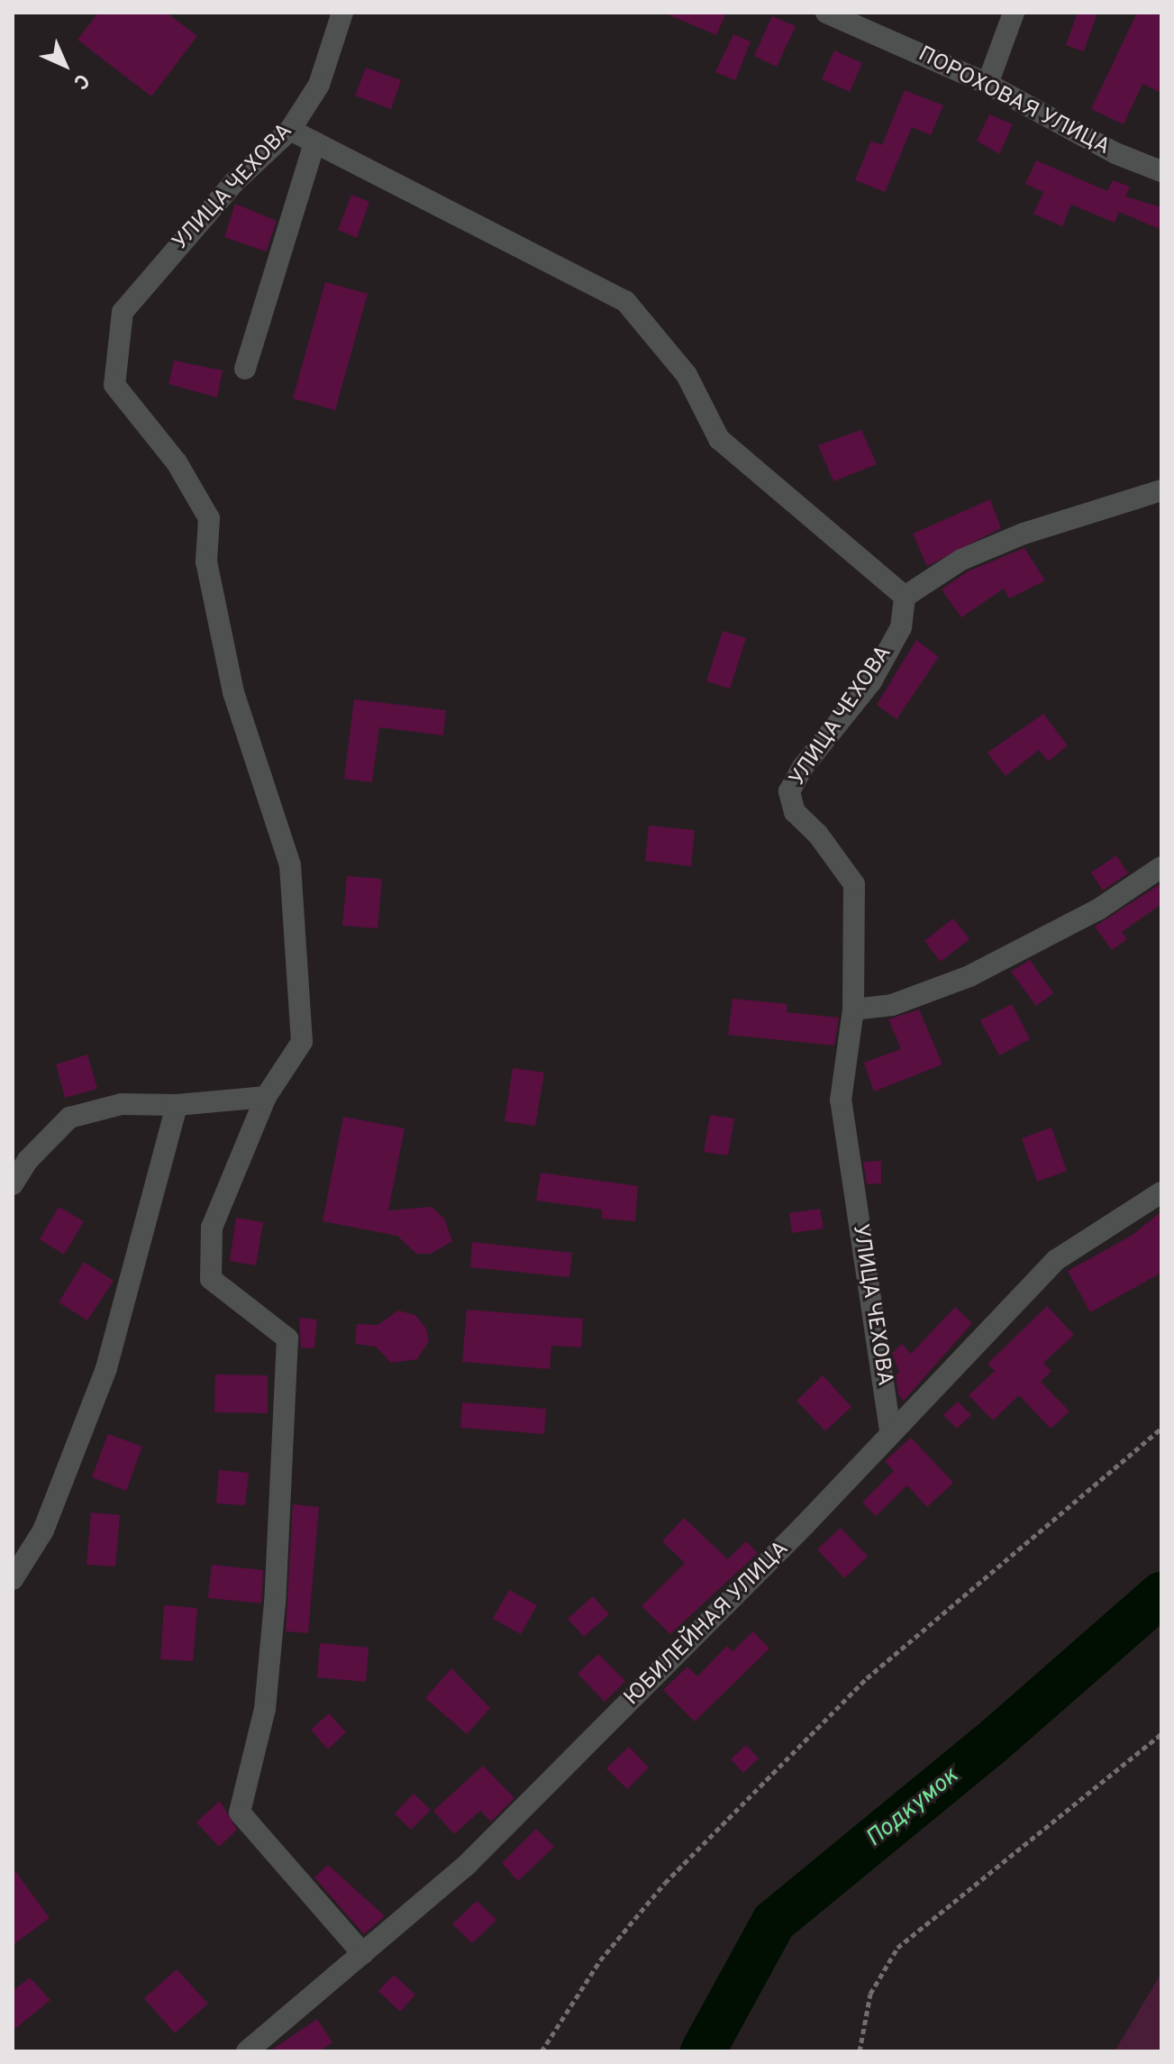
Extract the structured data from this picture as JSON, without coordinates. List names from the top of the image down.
{
  "streets": {
    "street": ["ПОРОХОВАЯ УЛИЦА", "УЛИЦА ЧЕХОВА", "ЮБИЛЕЙНАЯ УЛИЦА"]
  },
  "crossings": [
    ["УЛИЦА ЧЕХОВА", "ЮБИЛЕЙНАЯ УЛИЦА"]
  ],
  "water": ["Подкумок"],
  "north": "bottom right"
}
